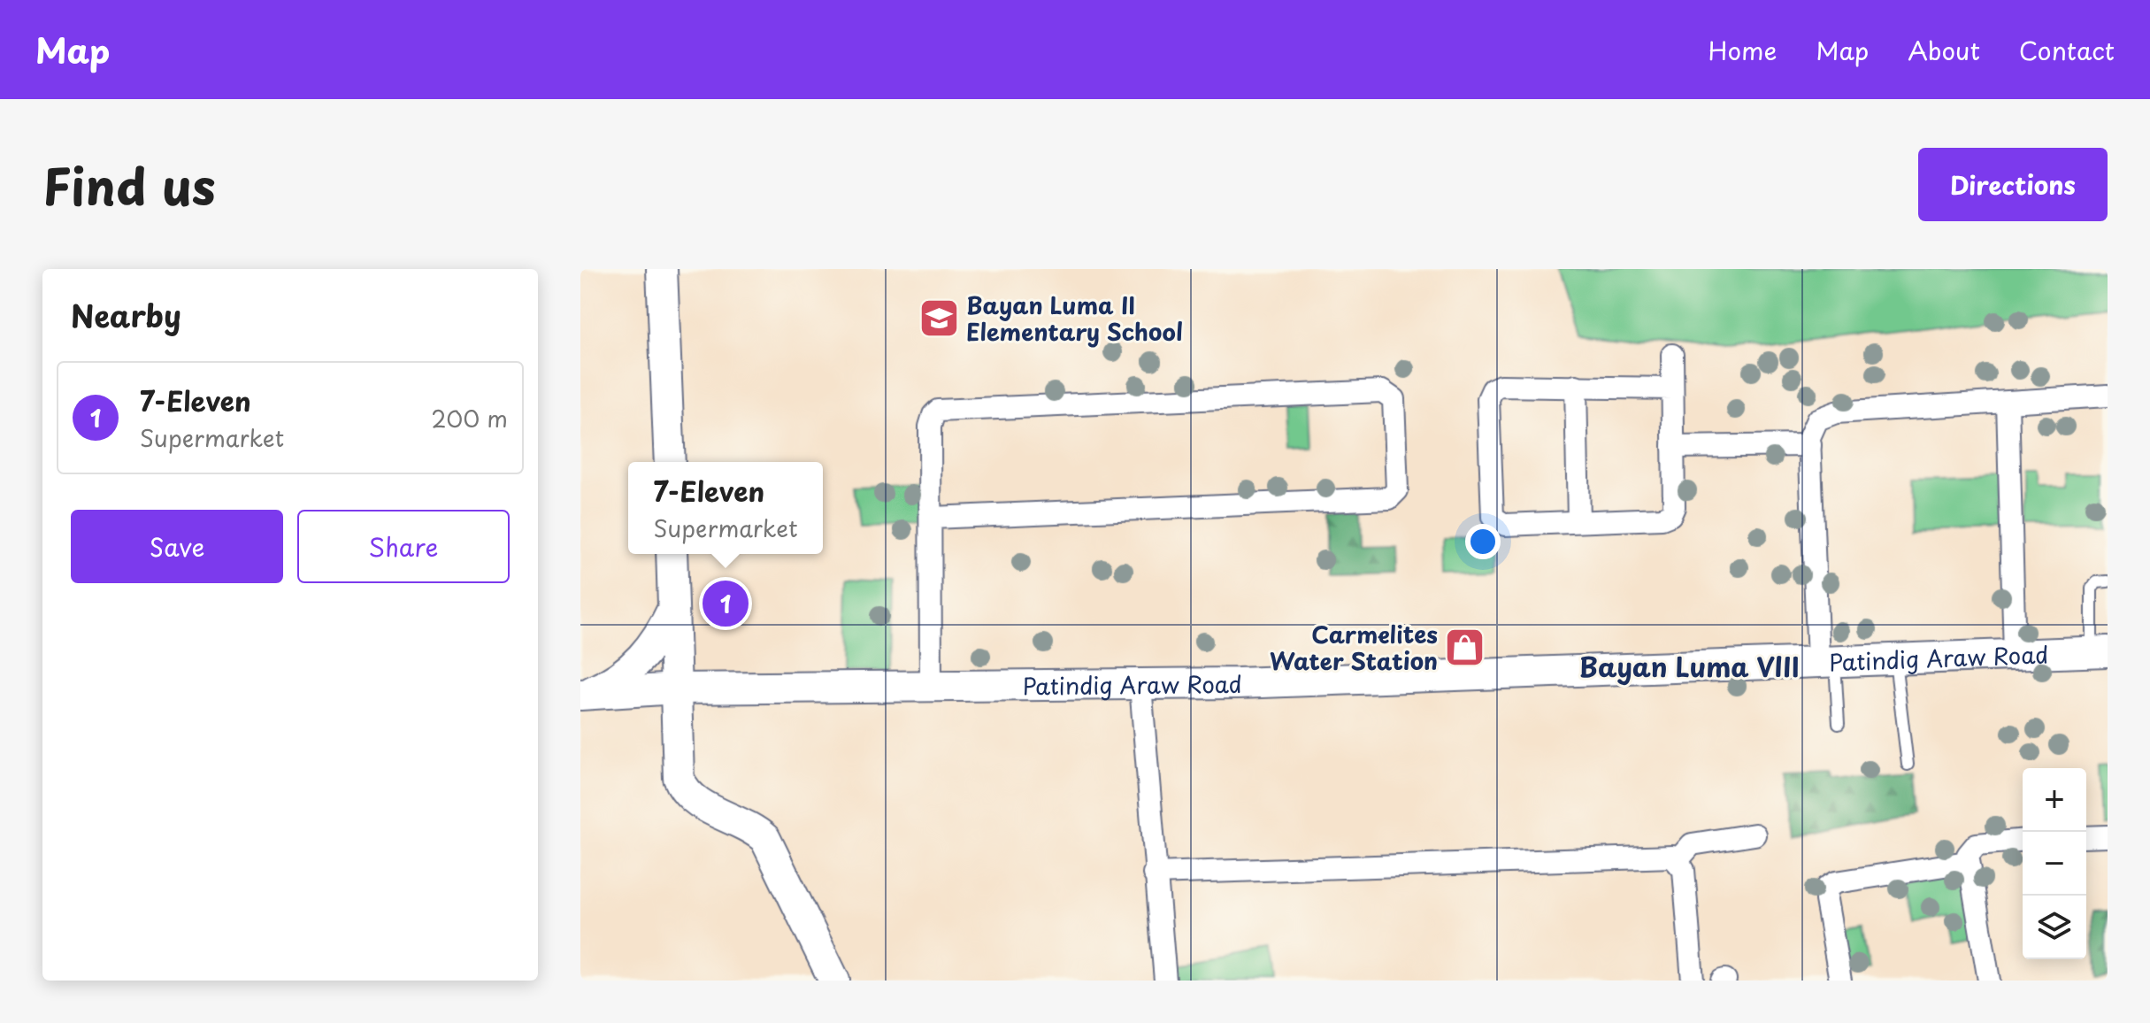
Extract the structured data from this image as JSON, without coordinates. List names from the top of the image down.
{
  "streets": {
    "main road": ["Patindig Araw Road"]
  },
  "districts": ["Bayan Luma VIII"],
  "places": {
    "school or university": ["Bayan Luma II Elementary School"],
    "shop": ["Carmelites Water Station"]
  },
  "page": {
    "header": "Map",
    "nav": [
      "Home",
      "Map",
      "About",
      "Contact"
    ],
    "title": "Find us",
    "buttons": [
      "Directions",
      ["Save", "Share"]
    ],
    "heading": "Nearby",
    "list": [
      {
        "mark": "1",
        "name": "7-Eleven",
        "note": "Supermarket",
        "value": "200 m"
      }
    ],
    "popup": ["7-Eleven", "Supermarket"],
    "pins": "1",
    "map_buttons": ["+", "−"]
  }
}
